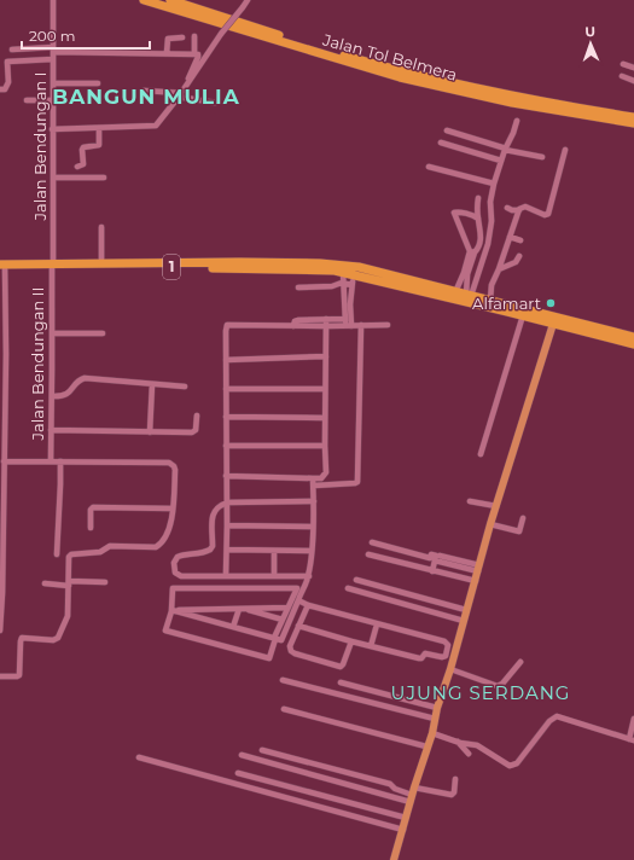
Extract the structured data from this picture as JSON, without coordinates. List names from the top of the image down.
{
  "streets": {
    "highway": ["Jalan Tol Belmera", "1"],
    "street": ["Jalan Bendungan I", "Jalan Bendungan II"]
  },
  "crossings": [
    ["Jalan Bendungan I", "1"],
    ["Jalan Bendungan I", "Jalan Bendungan II"],
    ["1", "Jalan Bendungan II"]
  ],
  "districts": ["BANGUN MULIA", "UJUNG SERDANG"],
  "places": ["Alfamart"],
  "scale_bar": "200 m",
  "north": "top"
}
